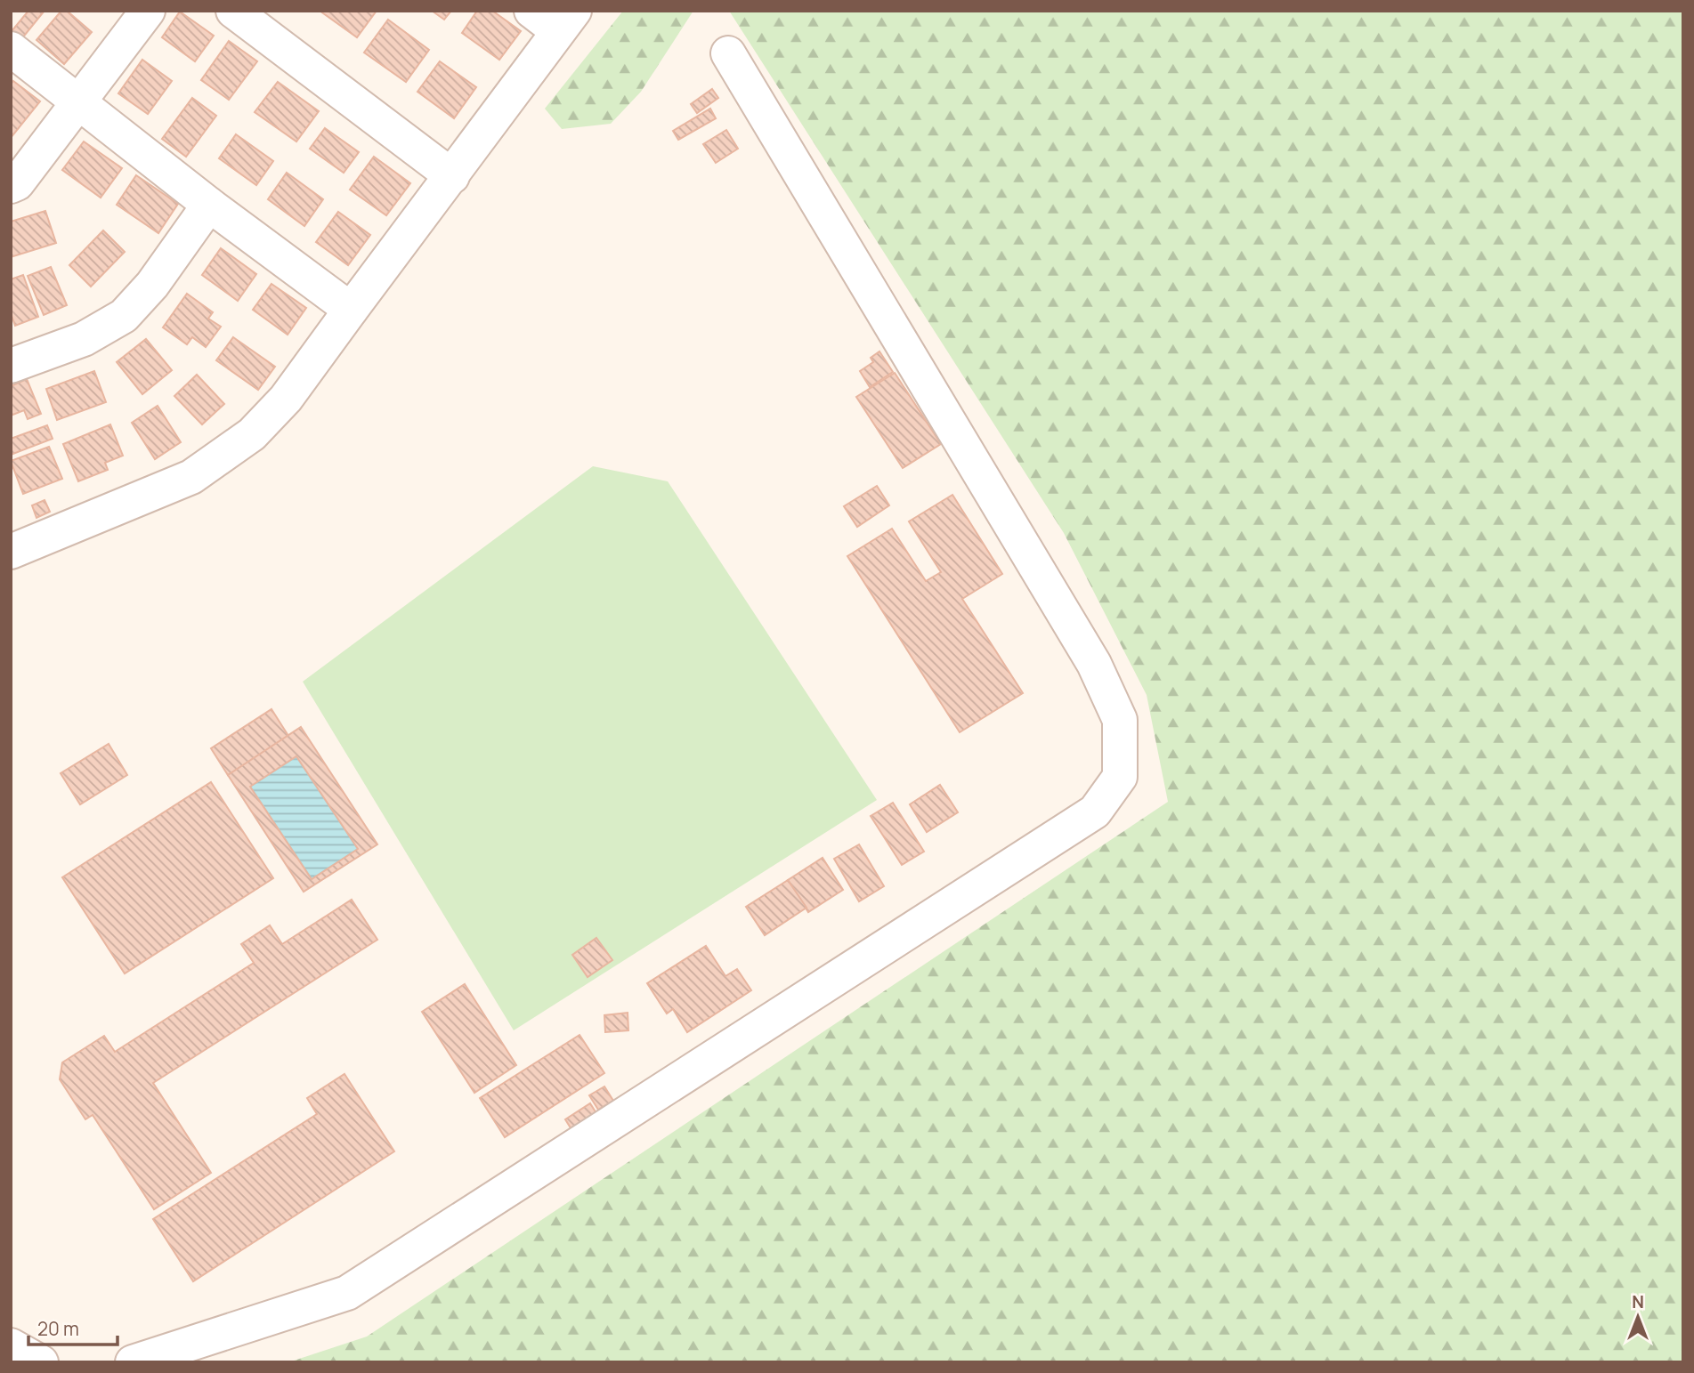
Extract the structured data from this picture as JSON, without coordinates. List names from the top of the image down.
{
  "scale_bar": "20 m",
  "north": "top"
}
